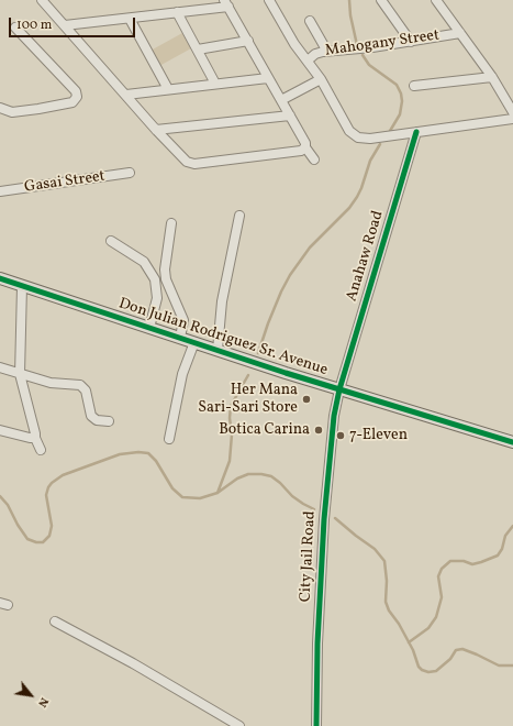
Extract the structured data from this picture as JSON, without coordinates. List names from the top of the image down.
{
  "streets": {
    "main road": ["Don Julian Rodriguez Sr. Avenue"],
    "street": [
      "Mahogany Street",
      "Gasai Street",
      "Anahaw Road",
      "City Jail Road"
    ]
  },
  "crossings": [
    ["Anahaw Road", "Don Julian Rodriguez Sr. Avenue"],
    ["Anahaw Road", "City Jail Road"],
    ["Don Julian Rodriguez Sr. Avenue", "City Jail Road"]
  ],
  "places": ["Her Mana Sari-Sari Store", "Botica Carina", "7-Eleven"],
  "scale_bar": "100 m",
  "north": "bottom right"
}
